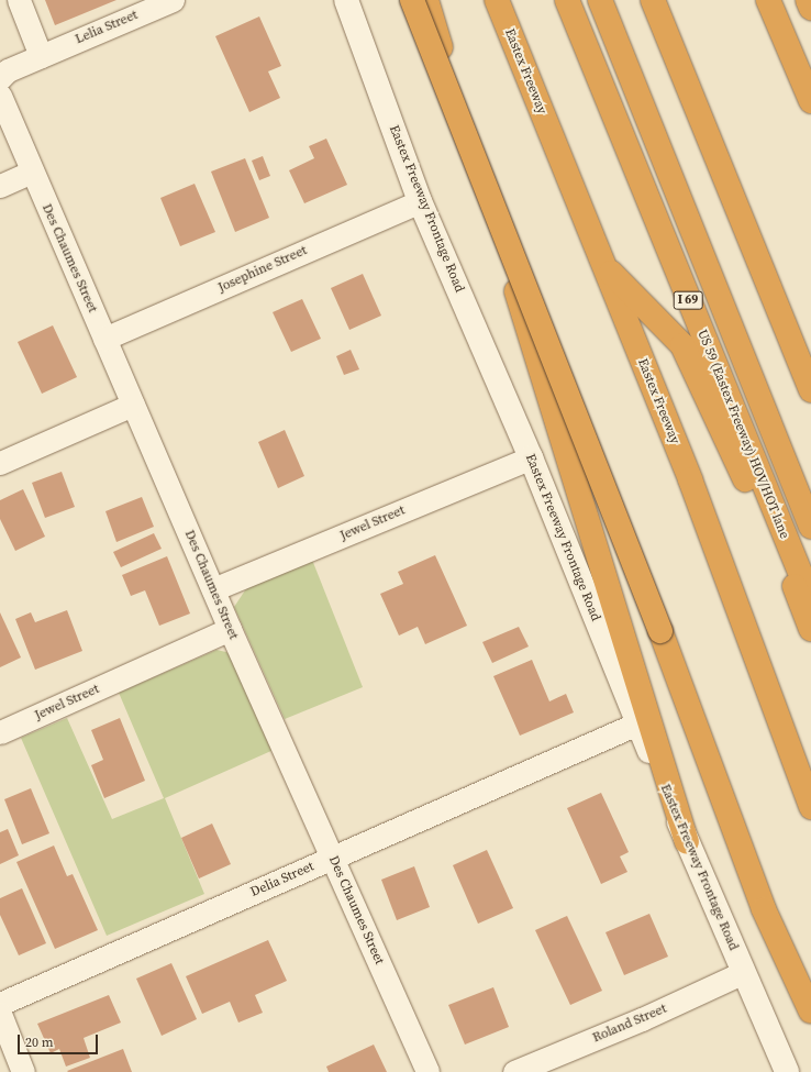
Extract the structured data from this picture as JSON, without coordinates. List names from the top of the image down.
{
  "streets": {
    "highway": ["Eastex Freeway", "I 69", "US 59 (Eastex Freeway) HOV/HOT lane"],
    "main road": ["Eastex Freeway Frontage Road"],
    "street": [
      "Lelia Street",
      "Des Chaumes Street",
      "Josephine Street",
      "Jewel Street",
      "Delia Street",
      "Roland Street"
    ]
  },
  "crossings": [
    ["Eastex Freeway Frontage Road", "Josephine Street"],
    ["Eastex Freeway Frontage Road", "Jewel Street"],
    ["Eastex Freeway Frontage Road", "Delia Street"],
    ["Eastex Freeway Frontage Road", "Roland Street"],
    ["Des Chaumes Street", "Josephine Street"],
    ["Des Chaumes Street", "Jewel Street"],
    ["Des Chaumes Street", "Delia Street"]
  ],
  "scale_bar": "20 m"
}
